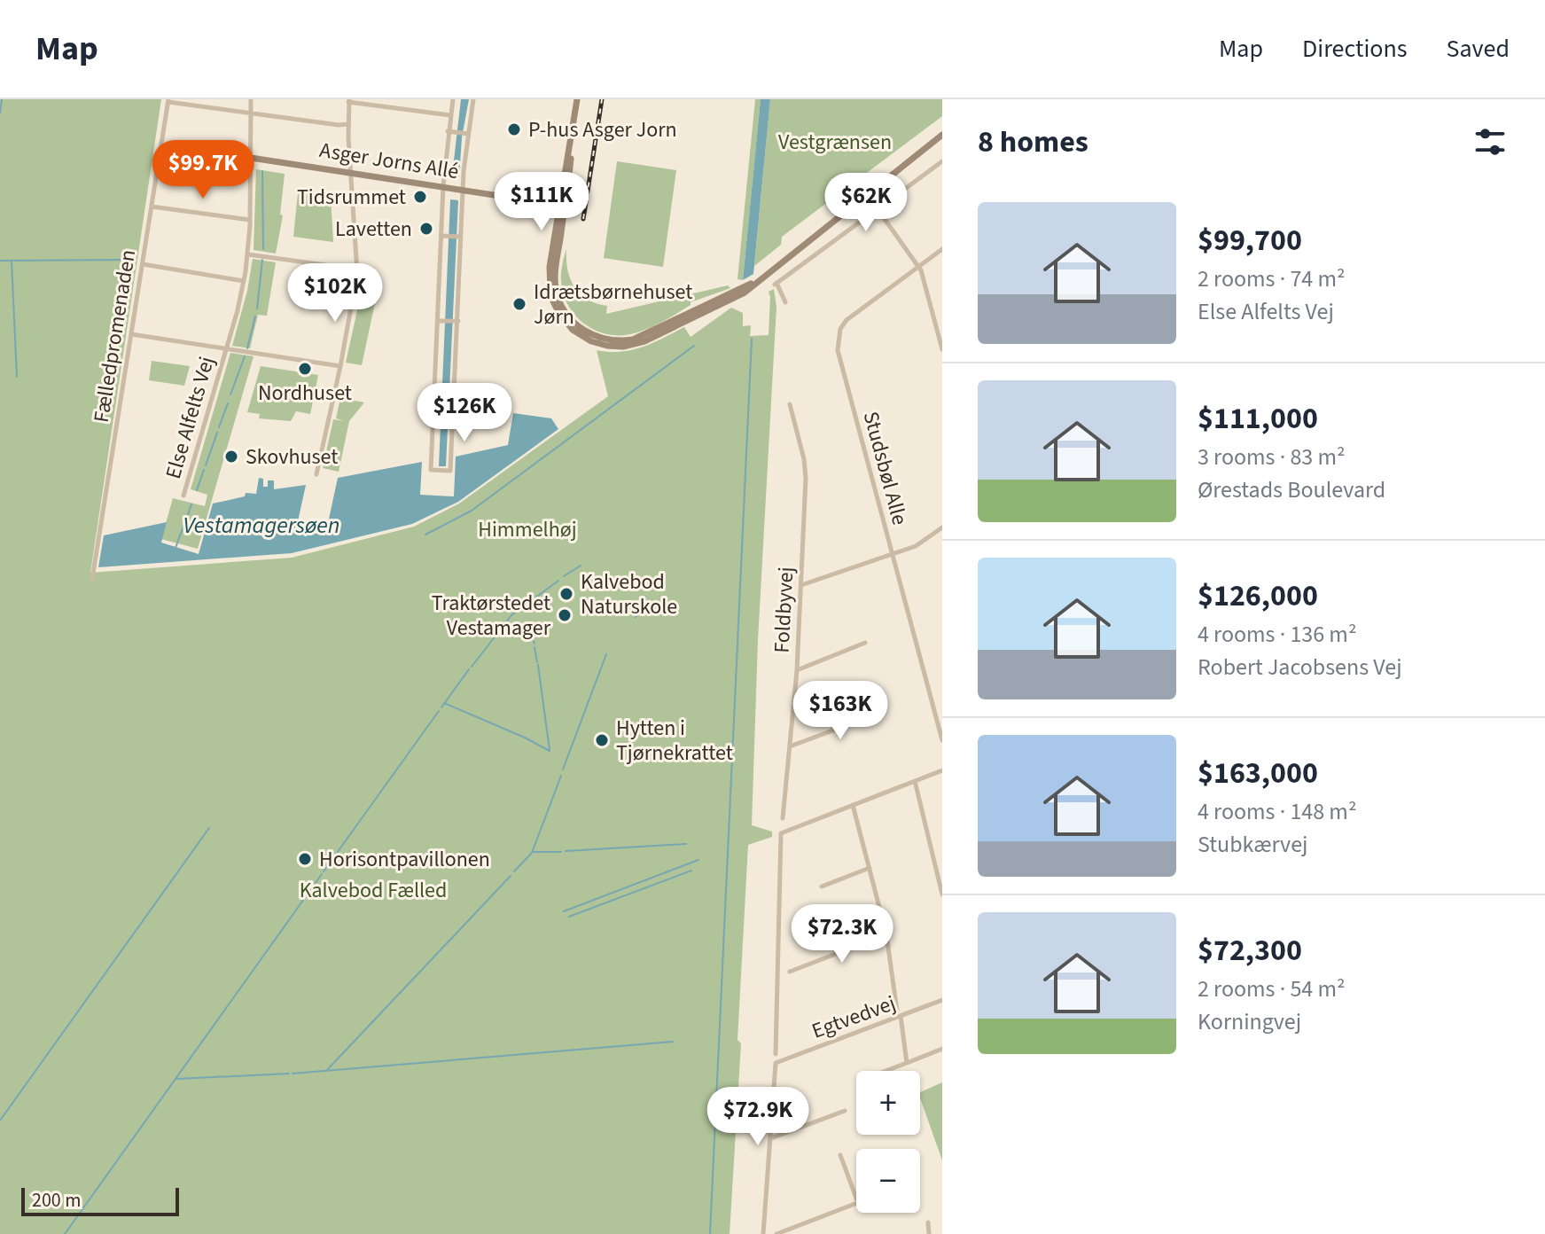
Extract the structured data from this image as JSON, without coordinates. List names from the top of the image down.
{
  "streets": {
    "street": [
      "Asger Jorns Allé",
      "Fælledpromenaden",
      "Else Alfelts Vej",
      "Studsbøl Alle",
      "Foldbyvej",
      "Egtvedvej"
    ]
  },
  "crossings": [
    ["Asger Jorns Allé", "Else Alfelts Vej"],
    ["Fælledpromenaden", "Else Alfelts Vej"]
  ],
  "water": ["Vestamagersøen"],
  "parks": ["Vestgrænsen", "Himmelhøj", "Kalvebod Fælled"],
  "places": [
    "P-hus Asger Jorn",
    "Tidsrummet",
    "Lavetten",
    "Idrætsbørnehuset Jørn",
    "Nordhuset",
    "Skovhuset",
    "Kalvebod Naturskole",
    "Traktørstedet Vestamager",
    "Hytten i Tjørnekrattet",
    "Horisontpavillonen"
  ],
  "scale_bar": "200 m",
  "page": {
    "header": "Map",
    "nav": ["Map", "Directions", "Saved"],
    "heading": "8 homes",
    "price": [
      "$99.7K",
      "$111K",
      "$62K",
      "$102K",
      "$126K",
      "$163K",
      "$72.3K",
      "$72.9K"
    ],
    "list": [
      {
        "name": "$99,700",
        "note": "2 rooms · 74 m² · Else Alfelts Vej"
      },
      {
        "name": "$111,000",
        "note": "3 rooms · 83 m² · Ørestads Boulevard"
      },
      {
        "name": "$126,000",
        "note": "4 rooms · 136 m² · Robert Jacobsens Vej"
      },
      {
        "name": "$163,000",
        "note": "4 rooms · 148 m² · Stubkærvej"
      },
      {
        "name": "$72,300",
        "note": "2 rooms · 54 m² · Korningvej"
      }
    ],
    "map_buttons": ["+", "−"],
    "scale": "200 m"
  }
}
